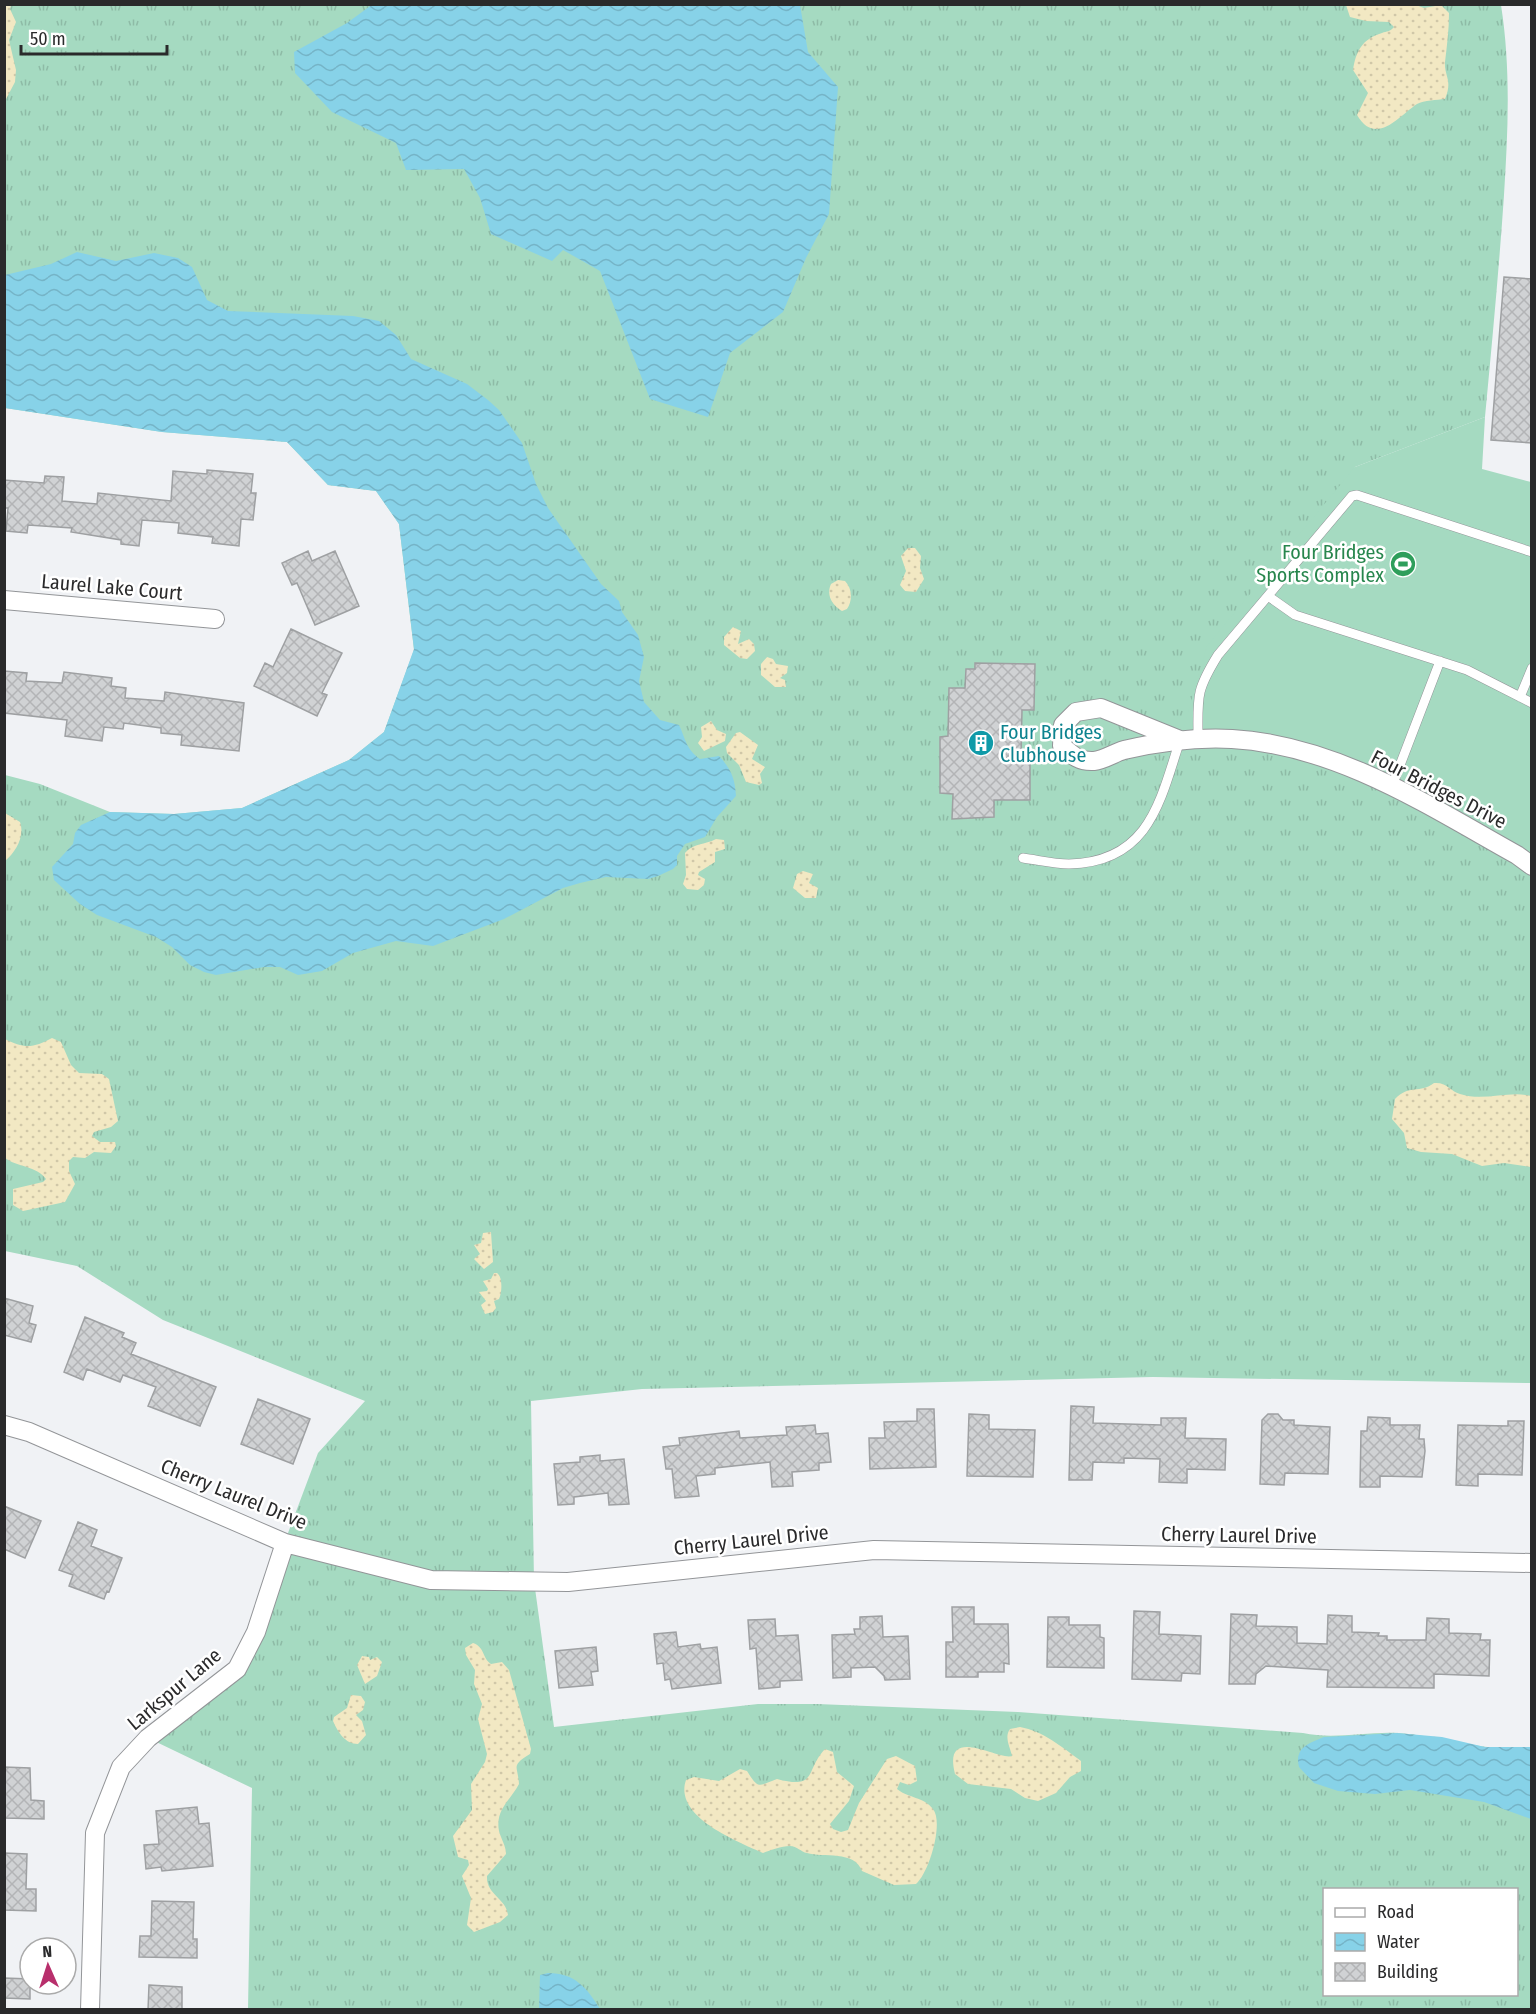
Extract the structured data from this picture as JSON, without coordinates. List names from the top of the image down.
{
  "streets": {
    "street": [
      "Laurel Lake Court",
      "Four Bridges Drive",
      "Cherry Laurel Drive",
      "Larkspur Lane"
    ]
  },
  "crossings": [
    ["Cherry Laurel Drive", "Larkspur Lane"]
  ],
  "places": {
    "sports": ["Four Bridges Sports Complex"],
    "building": ["Four Bridges Clubhouse"]
  },
  "legend": ["Road", "Water", "Building"],
  "scale_bar": "50 m",
  "north": "top"
}
